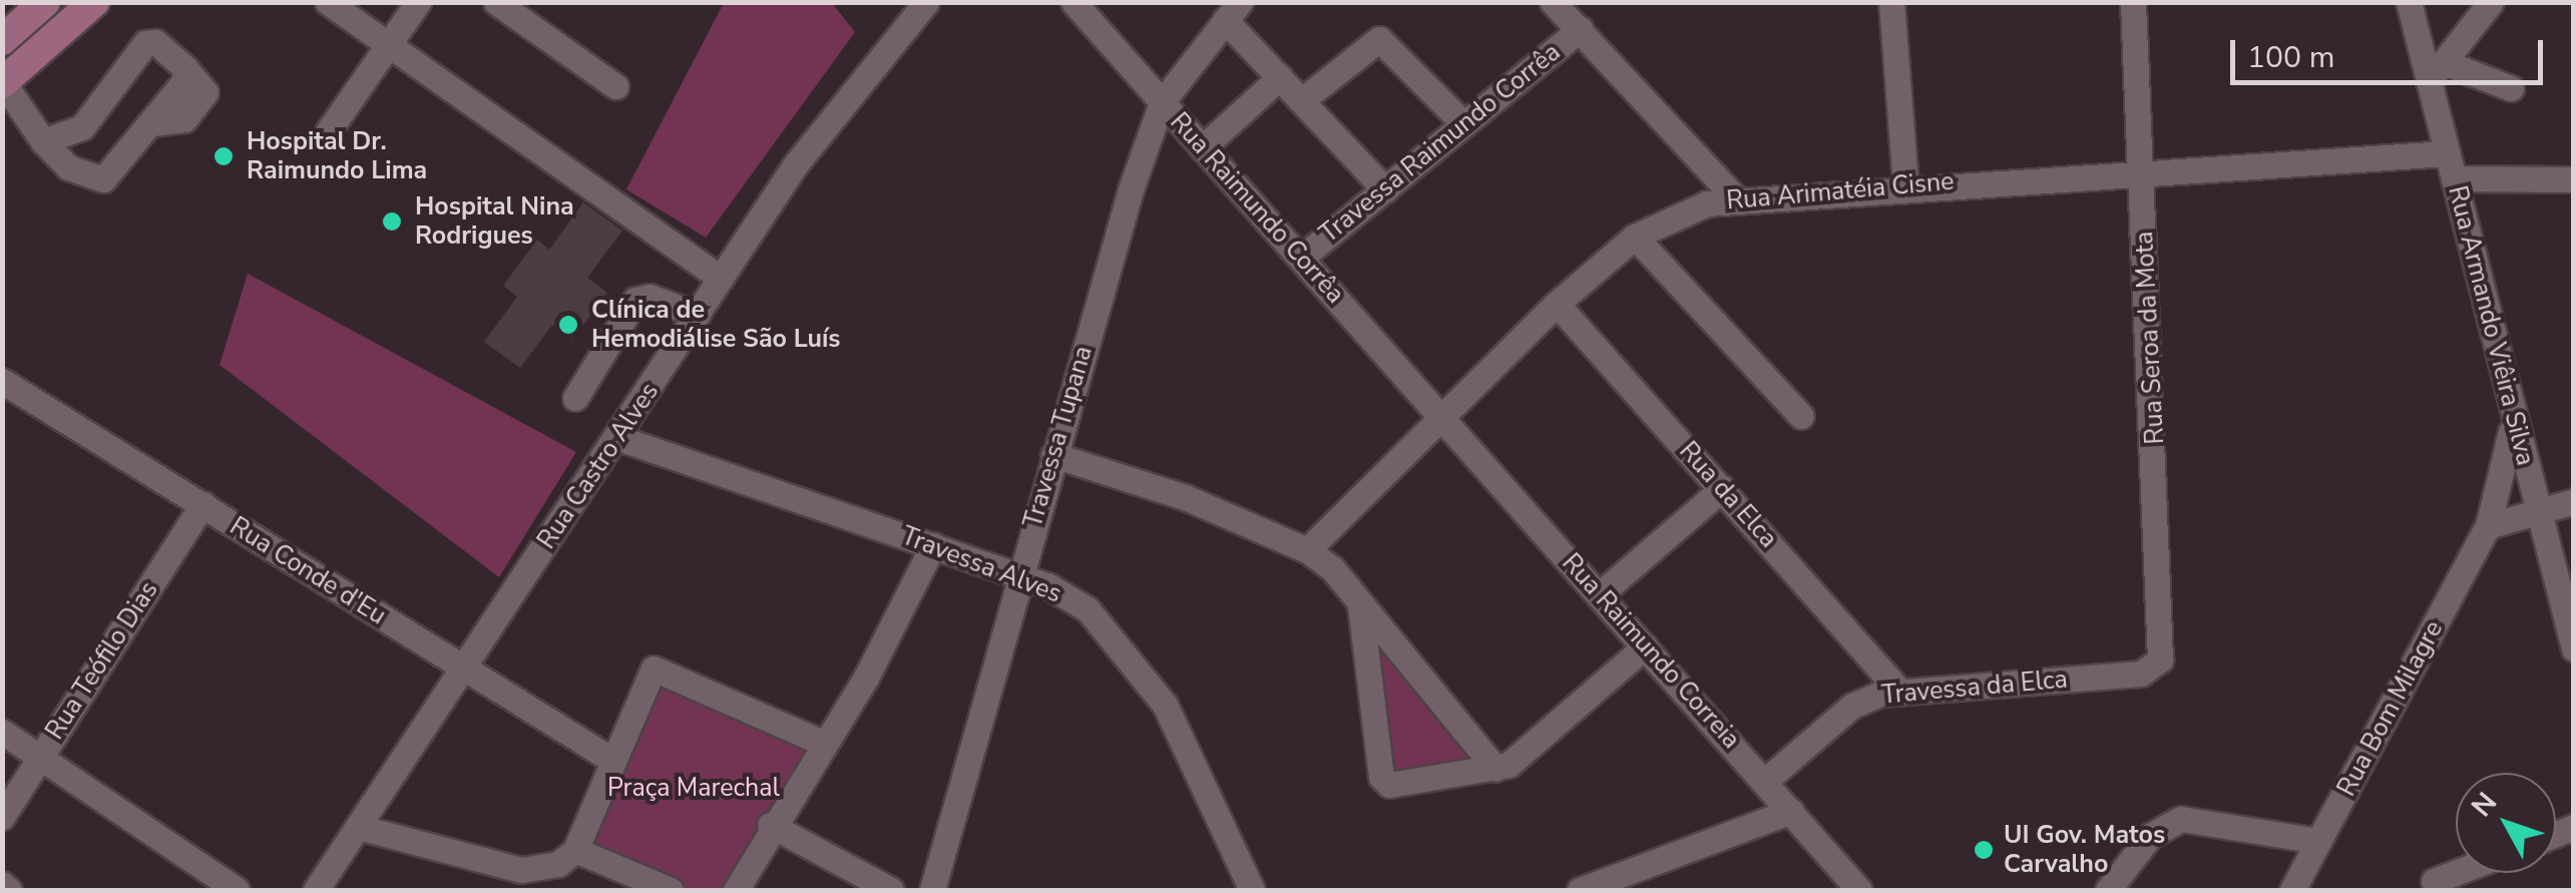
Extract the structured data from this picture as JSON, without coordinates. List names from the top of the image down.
{
  "streets": {
    "street": [
      "Travessa Raimundo Corrêa",
      "Rua Arimatéia Cisne",
      "Rua Raimundo Corrêa",
      "Rua Armando Viêira Silva",
      "Rua Seroa da Mota",
      "Travessa Tupana",
      "Rua Castro Alves",
      "Rua da Elca",
      "Travessa Alves",
      "Rua Conde d'Eu",
      "Rua Raimundo Correia",
      "Rua Teófilo Dias",
      "Travessa da Elca",
      "Rua Bom Milagre"
    ]
  },
  "crossings": [
    ["Travessa Raimundo Corrêa", "Rua Raimundo Corrêa"],
    ["Rua Arimatéia Cisne", "Rua Raimundo Corrêa"],
    ["Rua Arimatéia Cisne", "Rua Armando Viêira Silva"],
    ["Rua Arimatéia Cisne", "Rua Seroa da Mota"],
    ["Rua Arimatéia Cisne", "Rua da Elca"],
    ["Rua Arimatéia Cisne", "Rua Raimundo Correia"],
    ["Rua Raimundo Corrêa", "Travessa Tupana"],
    ["Rua Raimundo Corrêa", "Rua Raimundo Correia"],
    ["Rua Armando Viêira Silva", "Rua Bom Milagre"],
    ["Rua Seroa da Mota", "Travessa da Elca"],
    ["Travessa Tupana", "Travessa Alves"],
    ["Rua Castro Alves", "Travessa Alves"],
    ["Rua Castro Alves", "Rua Conde d'Eu"],
    ["Rua da Elca", "Travessa da Elca"],
    ["Rua Conde d'Eu", "Rua Teófilo Dias"],
    ["Rua Raimundo Correia", "Travessa da Elca"]
  ],
  "parks": ["Praça Marechal"],
  "places": [
    "Hospital Dr. Raimundo Lima",
    "Hospital Nina Rodrigues",
    "Clínica de Hemodiálise São Luís",
    "UI Gov. Matos Carvalho"
  ],
  "scale_bar": "100 m",
  "north": "top left"
}
